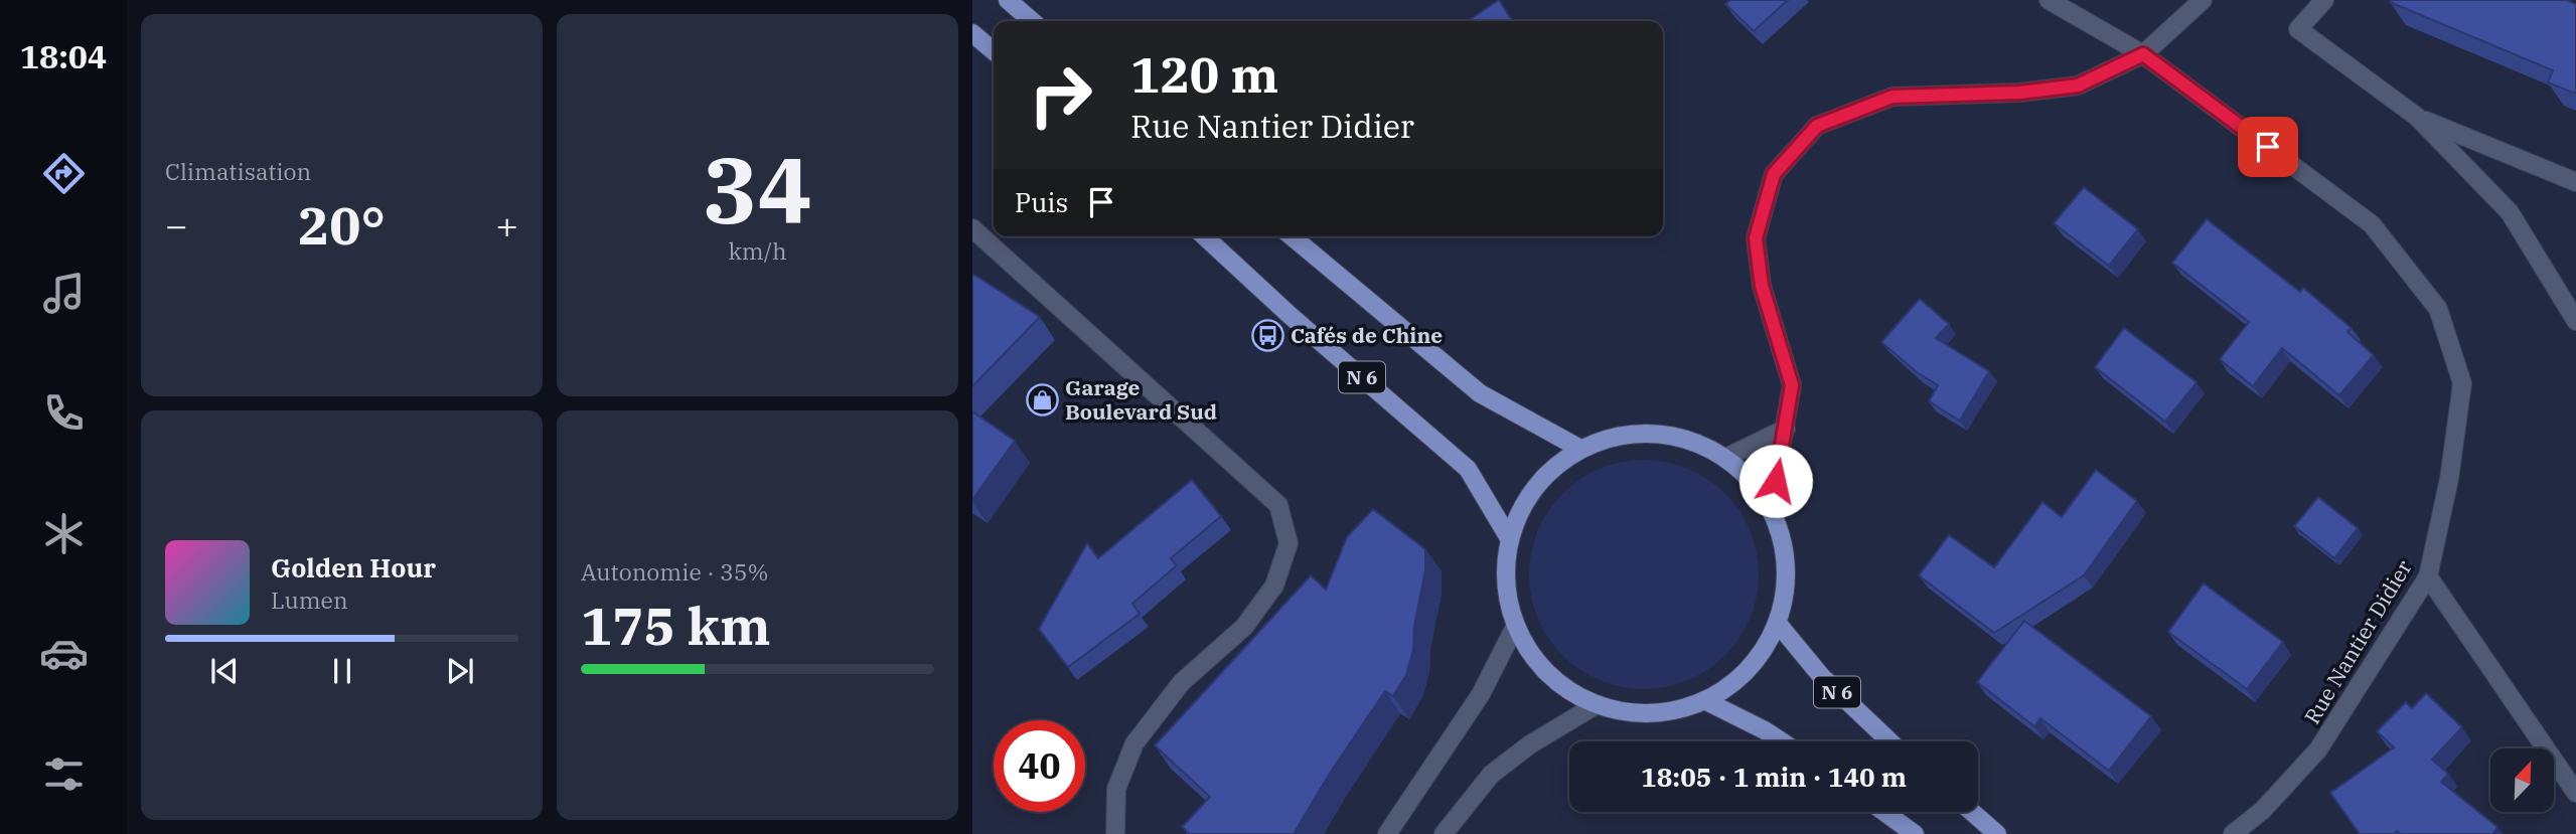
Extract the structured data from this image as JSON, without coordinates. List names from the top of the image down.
{
  "streets": {
    "main road": ["N 6"],
    "street": ["Rue Nantier Didier"]
  },
  "places": {
    "bus stop": ["Cafés de Chine"],
    "shop": ["Garage Boulevard Sud"]
  },
  "north": "top right",
  "page": {
    "tabs": "18:04",
    "tile": [
      "Climatisation",
      ["34", "km/h"],
      ["Autonomie · 35%", "175 km"]
    ],
    "turn": ["120 m", "Rue Nantier Didier"],
    "then": "Puis",
    "heat": ["−", "20°", "+"],
    "song": ["Golden Hour", "Lumen"],
    "limit": "40",
    "trip": "18:05 · 1 min · 140 m"
  }
}
